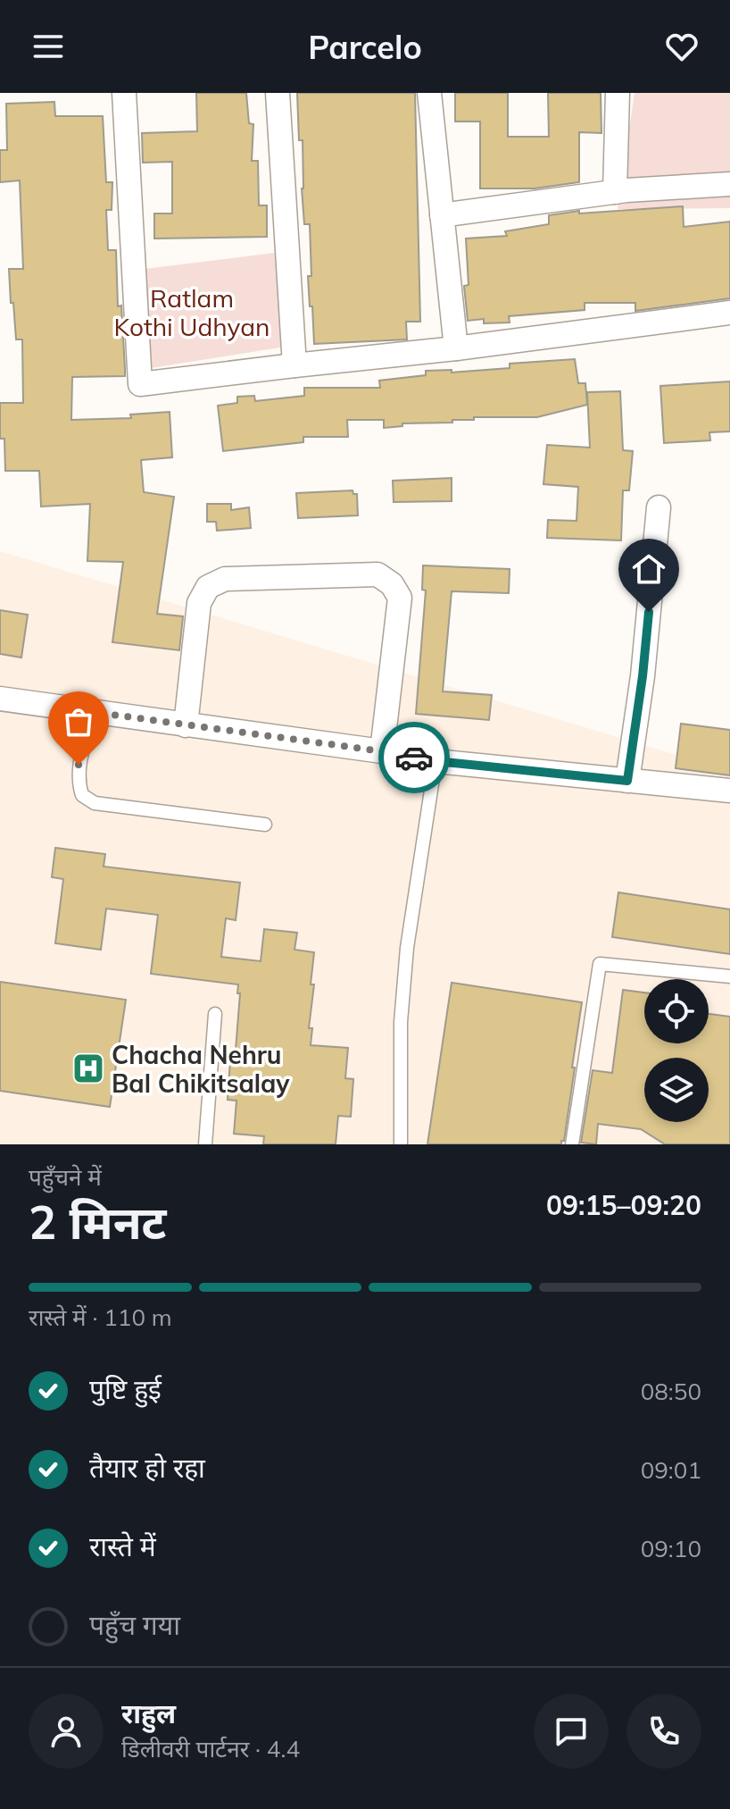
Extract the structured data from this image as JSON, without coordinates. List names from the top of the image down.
{
  "parks": ["Ratlam Kothi Udhyan"],
  "places": {
    "hospital": ["Chacha Nehru Bal Chikitsalay"]
  },
  "page": {
    "header": "Parcelo",
    "heading": ["2 मिनट", "पहुँचने में", "09:15–09:20"],
    "panel": ["राहुल", "डिलीवरी पार्टनर · 4.4"],
    "bar": "रास्ते में · 110 m",
    "list": [
      ["पुष्टि हुई", "08:50"],
      ["तैयार हो रहा", "09:01"],
      ["रास्ते में", "09:10"],
      "पहुँच गया"
    ]
  }
}
